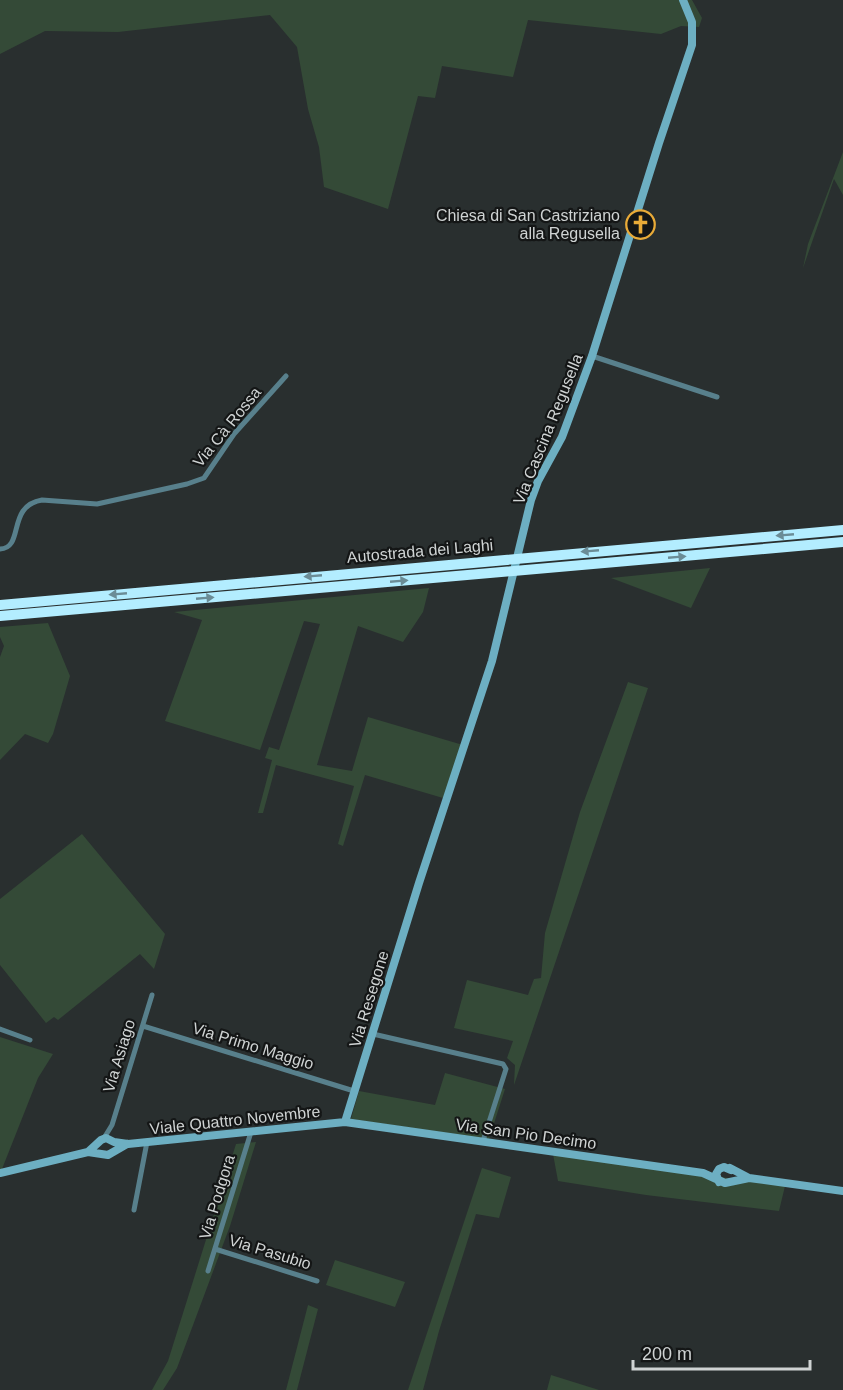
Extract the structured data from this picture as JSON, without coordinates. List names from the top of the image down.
{
  "streets": {
    "highway": ["Autostrada dei Laghi"],
    "street": [
      "Via Cà Rossa",
      "Via Cascina Regusella",
      "Via Resegone",
      "Via Primo Maggio",
      "Via Asiago",
      "Viale Quattro Novembre",
      "Via San Pio Decimo",
      "Via Podgora",
      "Via Pasubio"
    ]
  },
  "crossings": [
    ["Via Cascina Regusella", "Via Resegone"],
    ["Via Resegone", "Via Primo Maggio"],
    ["Via Resegone", "Viale Quattro Novembre"],
    ["Via Resegone", "Via San Pio Decimo"],
    ["Via Primo Maggio", "Via Asiago"],
    ["Via Asiago", "Viale Quattro Novembre"],
    ["Viale Quattro Novembre", "Via San Pio Decimo"],
    ["Viale Quattro Novembre", "Via Podgora"],
    ["Via Podgora", "Via Pasubio"]
  ],
  "places": {
    "church": ["Chiesa di San Castriziano alla Regusella"]
  },
  "scale_bar": "200 m"
}
